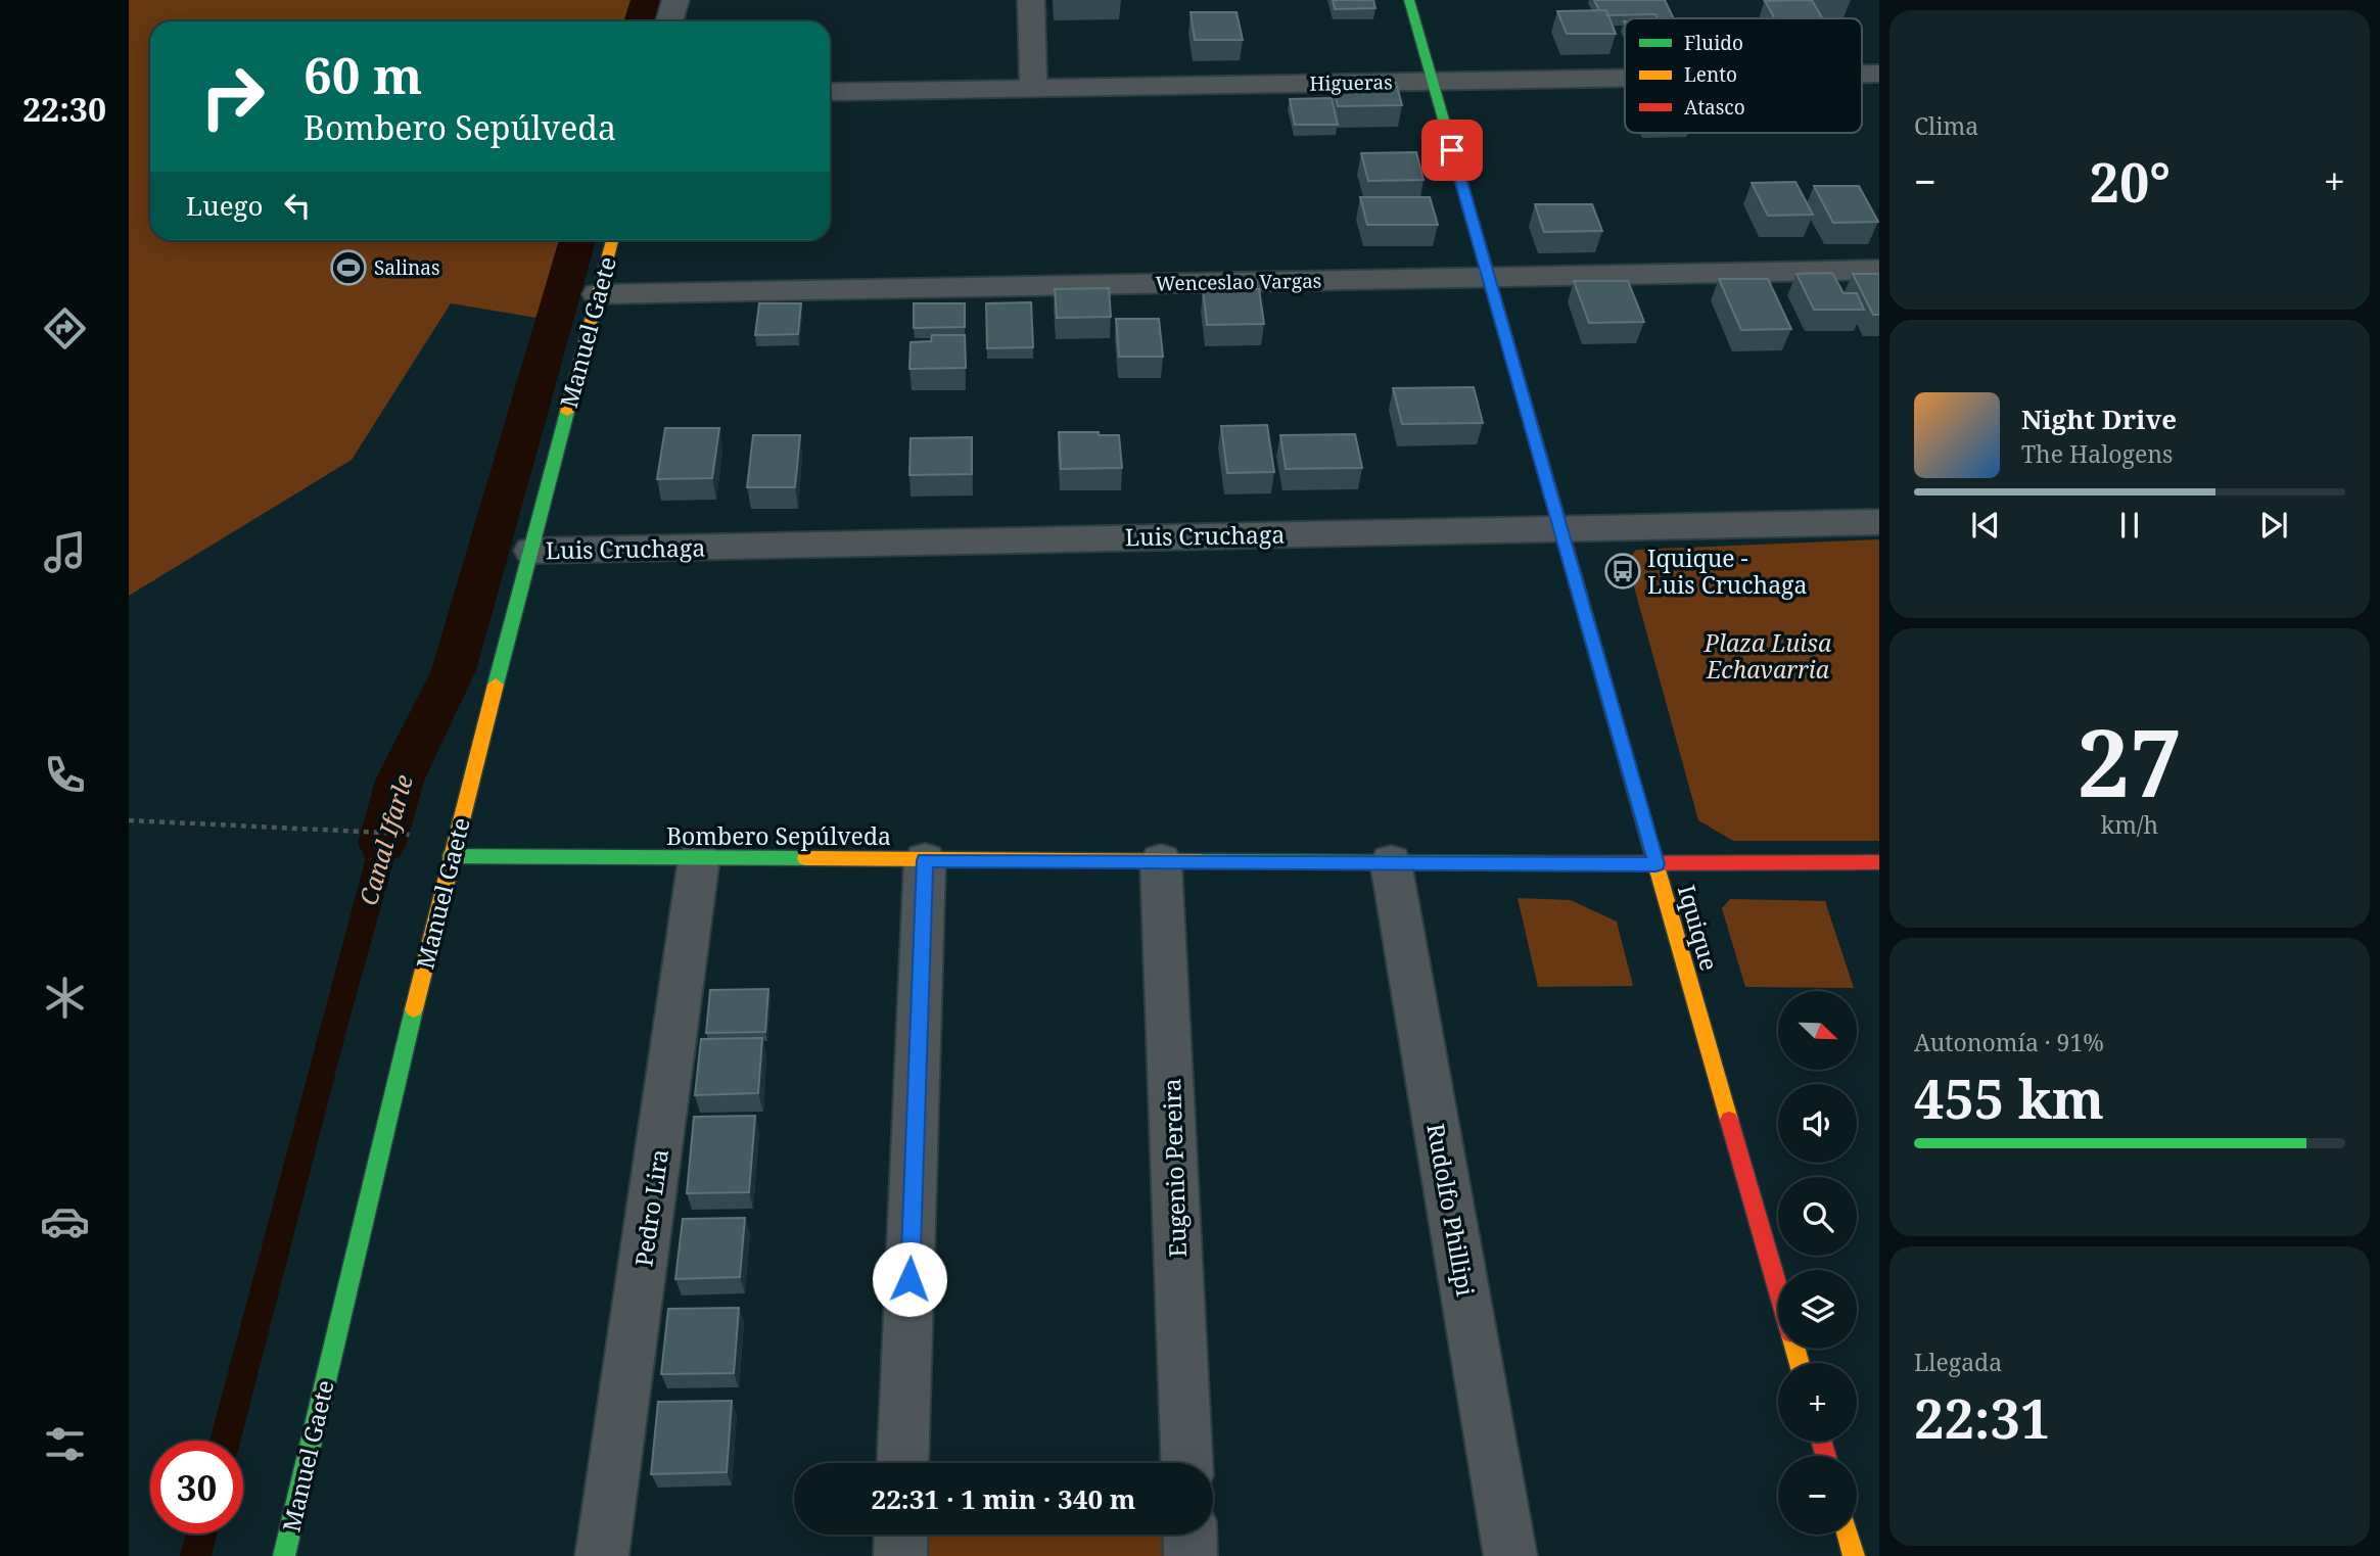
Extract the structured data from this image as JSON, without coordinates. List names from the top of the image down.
{
  "streets": {
    "street": [
      "Higueras",
      "Wenceslao Vargas",
      "Manuel Gaete",
      "Luis Cruchaga",
      "Bombero Sepúlveda",
      "Iquique",
      "Eugenio Pereira",
      "Pedro Lira",
      "Rudolfo Phillipi"
    ]
  },
  "crossings": [
    ["Higueras", "Iquique"],
    ["Wenceslao Vargas", "Manuel Gaete"],
    ["Wenceslao Vargas", "Iquique"],
    ["Manuel Gaete", "Luis Cruchaga"],
    ["Manuel Gaete", "Bombero Sepúlveda"],
    ["Luis Cruchaga", "Iquique"],
    ["Bombero Sepúlveda", "Iquique"],
    ["Bombero Sepúlveda", "Eugenio Pereira"],
    ["Bombero Sepúlveda", "Pedro Lira"],
    ["Bombero Sepúlveda", "Rudolfo Phillipi"]
  ],
  "water": ["Canal Ifarle"],
  "parks": ["Plaza Luisa Echavarria"],
  "places": {
    "sports": ["Salinas"],
    "bus stop": ["Iquique - Luis Cruchaga"]
  },
  "legend": ["Fluido", "Lento", "Atasco"],
  "north": "bottom right",
  "page": {
    "tabs": "22:30",
    "tile": [
      "Clima",
      ["27", "km/h"],
      ["Autonomía · 91%", "455 km"],
      ["Llegada", "22:31"]
    ],
    "turn": ["60 m", "Bombero Sepúlveda"],
    "heat": ["−", "20°", "+"],
    "then": "Luego",
    "song": ["Night Drive", "The Halogens"],
    "map_buttons": ["+", "−"],
    "limit": "30",
    "trip": "22:31 · 1 min · 340 m"
  }
}
